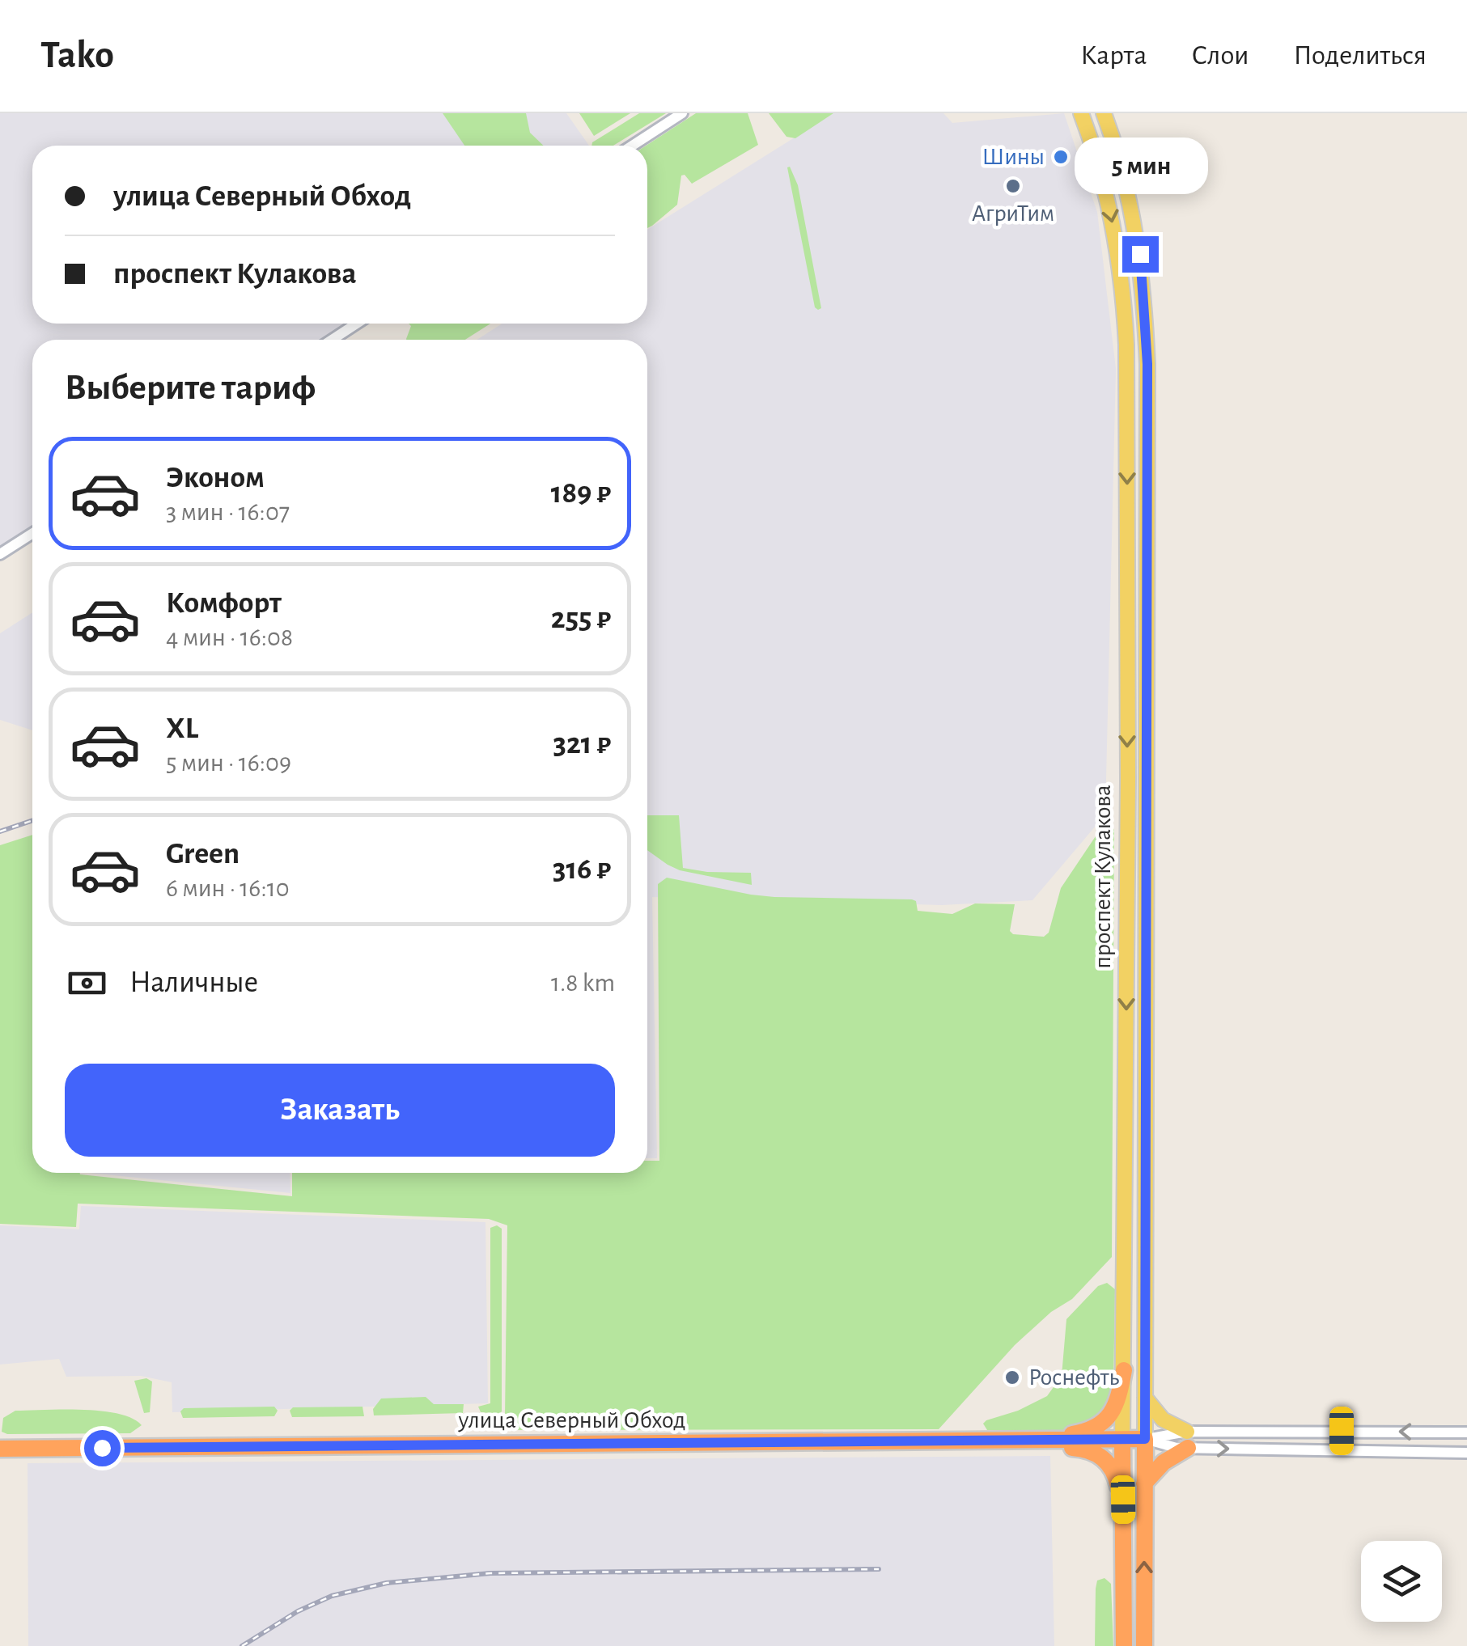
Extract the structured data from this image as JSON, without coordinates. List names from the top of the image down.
{
  "streets": {
    "highway": ["проспект Кулакова", "улица Северный Обход"]
  },
  "crossings": [
    ["проспект Кулакова", "улица Северный Обход"]
  ],
  "places": ["Шины", "АгриТим", "Роснефть"],
  "page": {
    "header": "Tako",
    "nav": ["Карта", "Слои", "Поделиться"],
    "bubble": "5 мин",
    "banner": ["улица Северный Обход", "проспект Кулакова"],
    "heading": "Выберите тариф",
    "list": [
      {
        "name": "Эконом",
        "note": "3 мин · 16:07",
        "value": "189 ₽"
      },
      {
        "name": "Комфорт",
        "note": "4 мин · 16:08",
        "value": "255 ₽"
      },
      {
        "name": "XL",
        "note": "5 мин · 16:09",
        "value": "321 ₽"
      },
      {
        "name": "Green",
        "note": "6 мин · 16:10",
        "value": "316 ₽"
      }
    ],
    "pay": ["Наличные", "1.8 km"],
    "buttons": "Заказать"
  }
}
